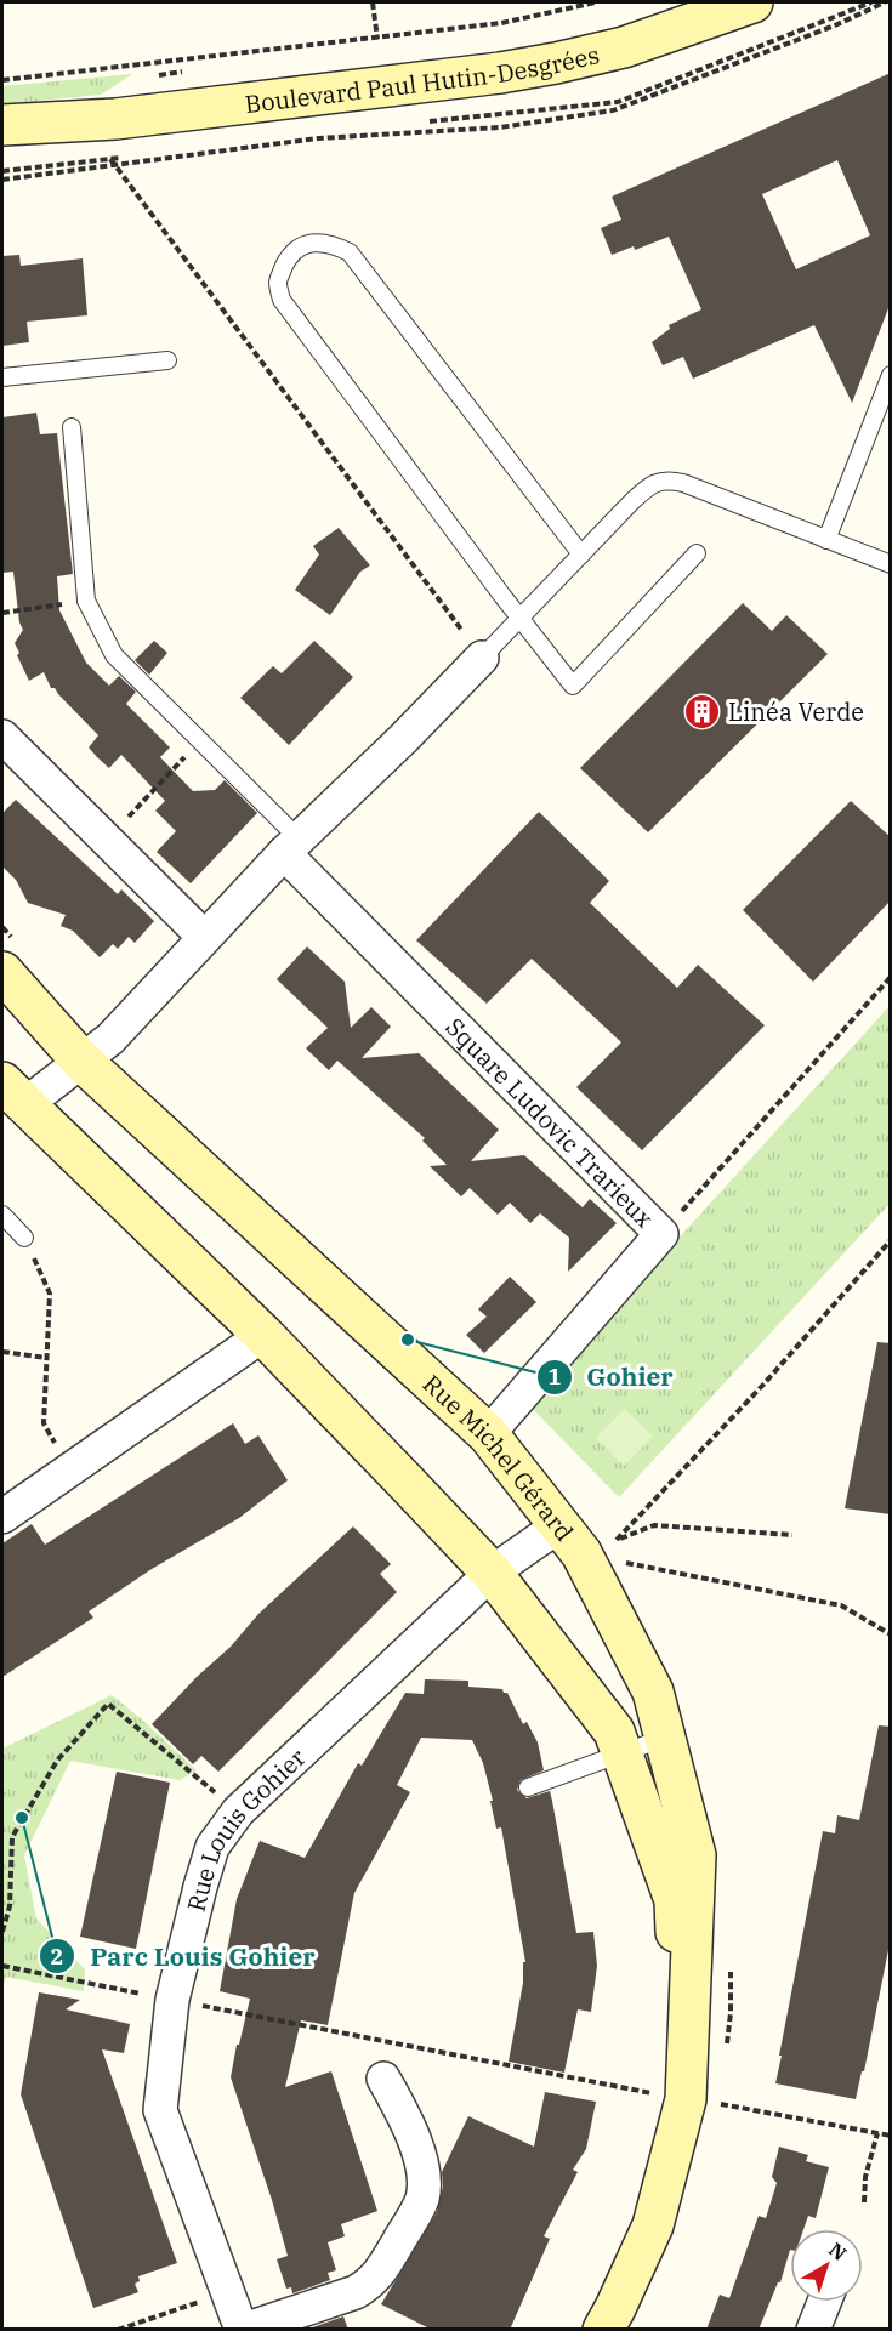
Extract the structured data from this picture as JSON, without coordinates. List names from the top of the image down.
{
  "streets": {
    "street": [
      "Boulevard Paul Hutin-Desgrées",
      "Square Ludovic Trarieux",
      "Rue Michel Gérard",
      "Rue Louis Gohier"
    ]
  },
  "crossings": [
    ["Square Ludovic Trarieux", "Rue Michel Gérard"],
    ["Rue Michel Gérard", "Rue Louis Gohier"]
  ],
  "places": {
    "building": ["Linéa Verde"],
    "other": ["Gohier", "Parc Louis Gohier"]
  },
  "north": "top right"
}
